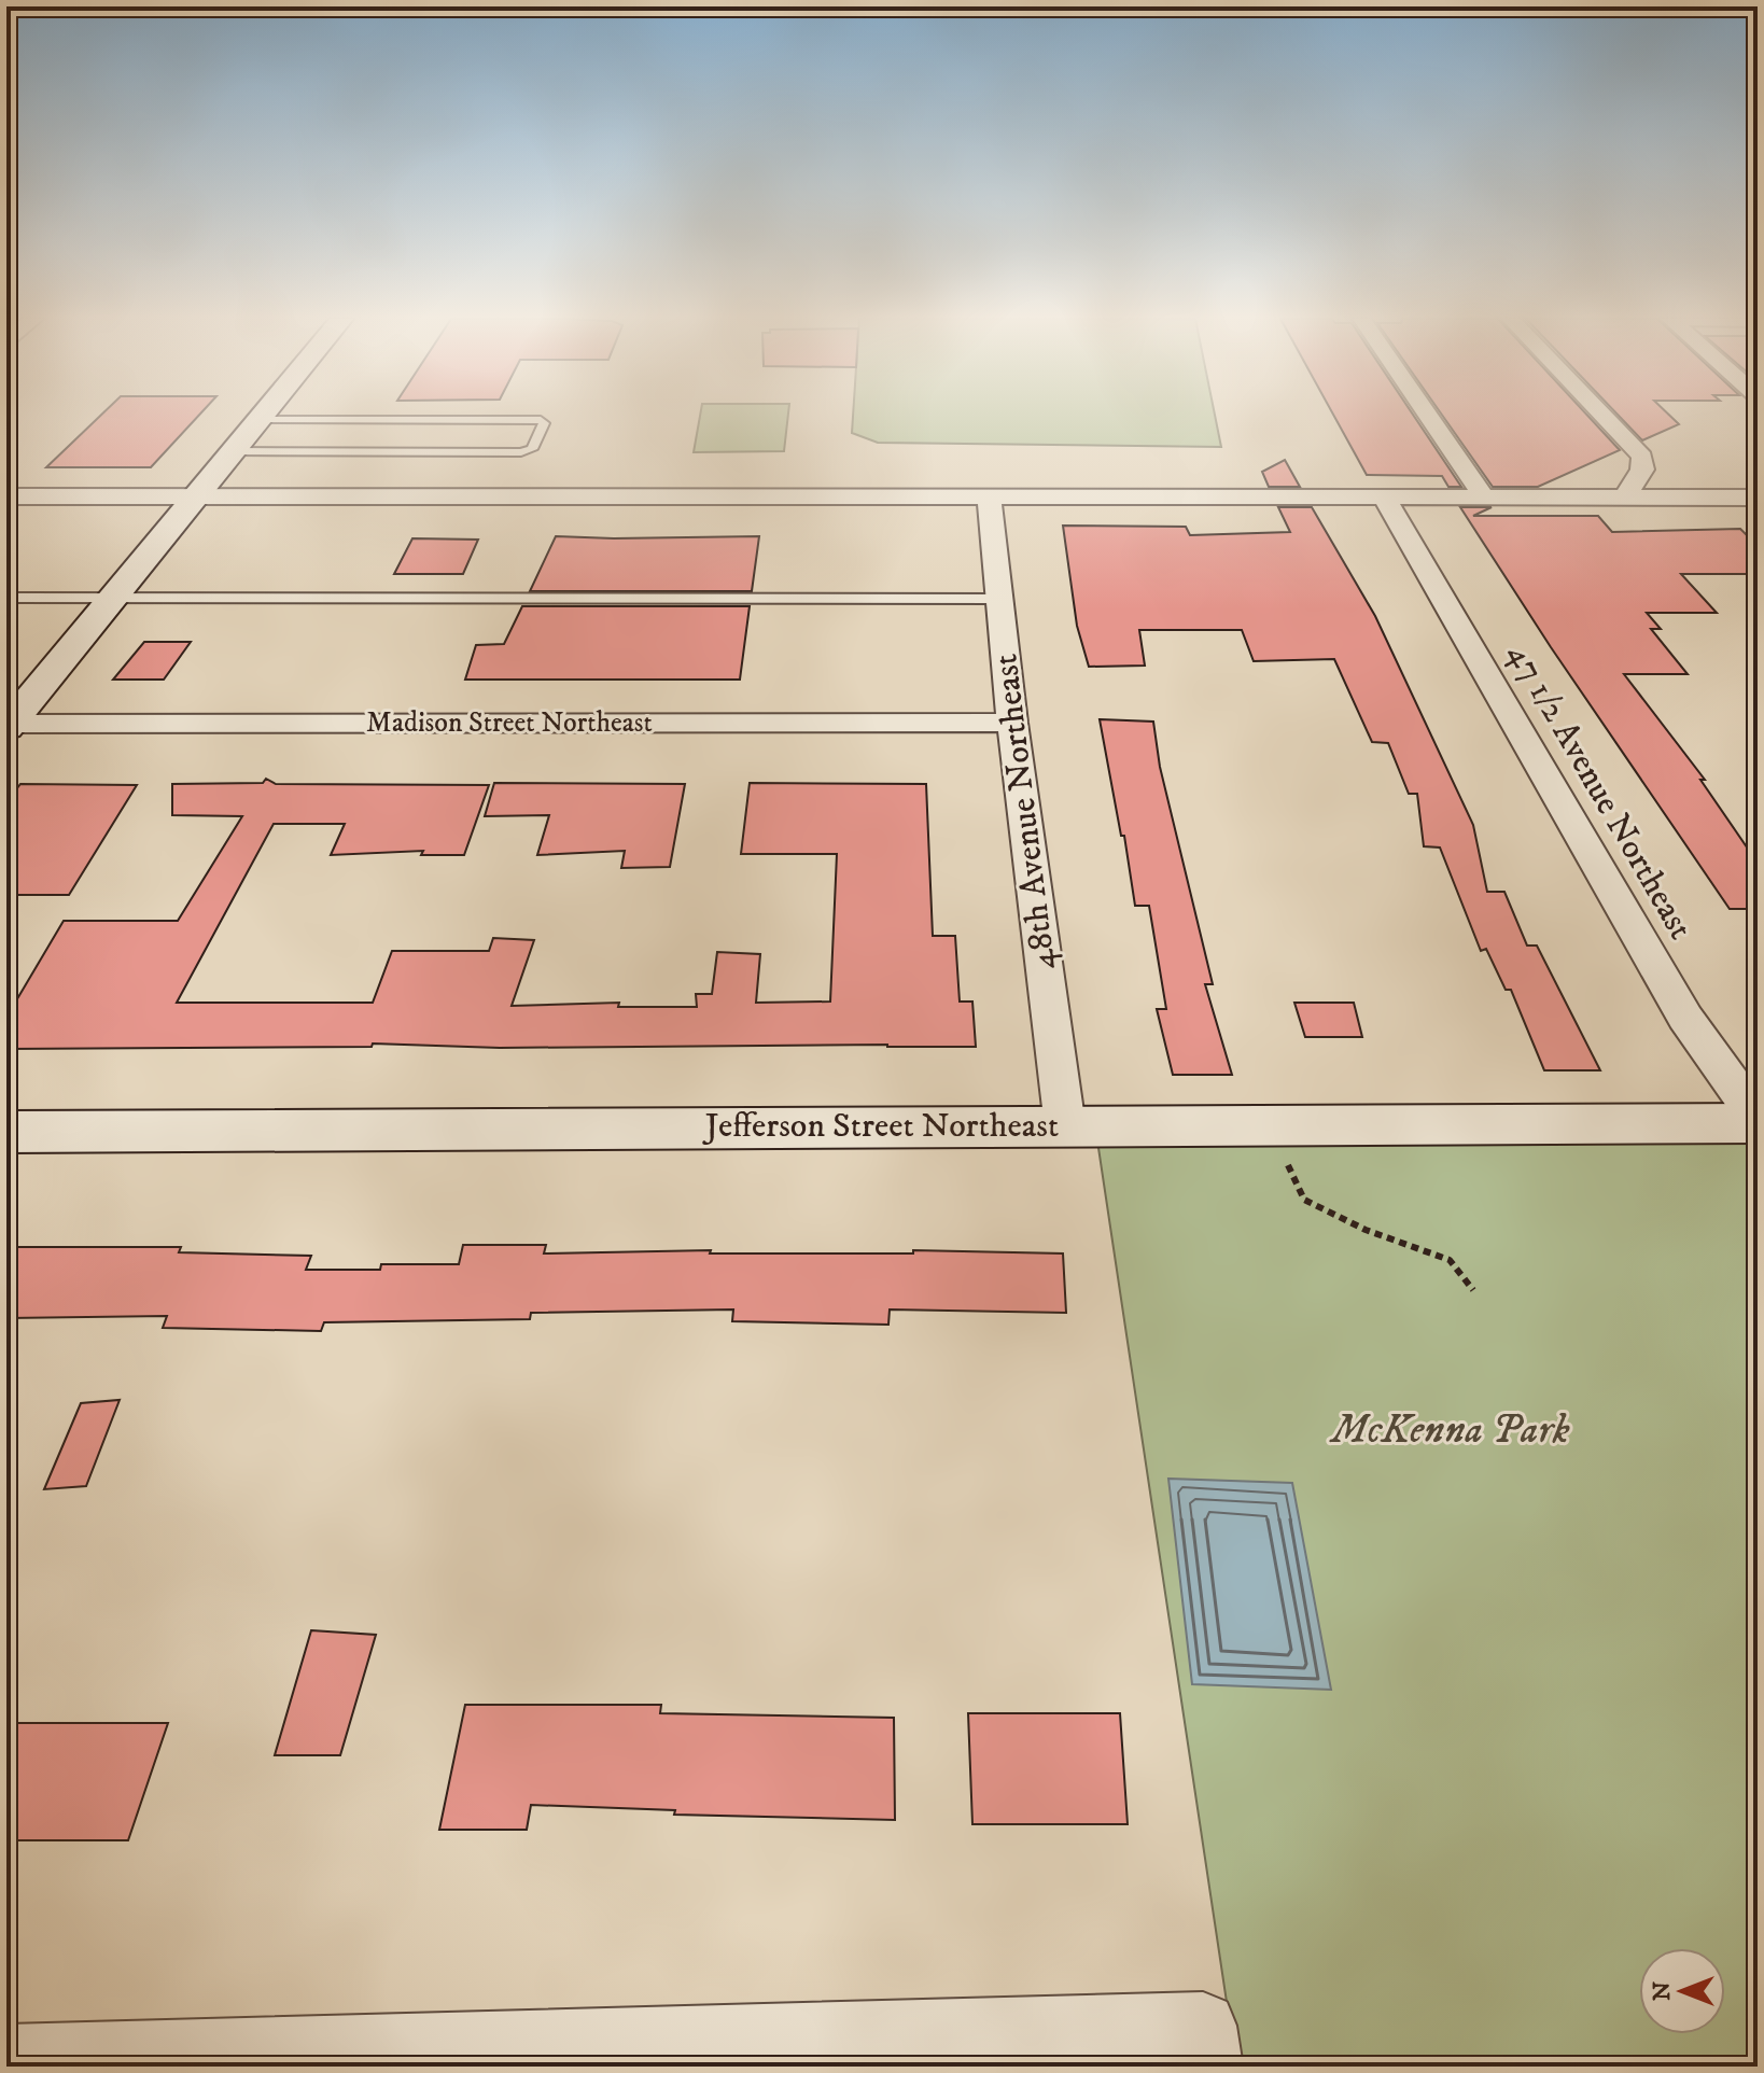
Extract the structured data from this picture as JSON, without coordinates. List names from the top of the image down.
{
  "streets": {
    "street": [
      "Madison Street Northeast",
      "47 1/2 Avenue Northeast",
      "48th Avenue Northeast",
      "Jefferson Street Northeast"
    ]
  },
  "crossings": [
    ["Madison Street Northeast", "48th Avenue Northeast"],
    ["47 1/2 Avenue Northeast", "Jefferson Street Northeast"],
    ["48th Avenue Northeast", "Jefferson Street Northeast"]
  ],
  "parks": ["McKenna Park"],
  "north": "left"
}
